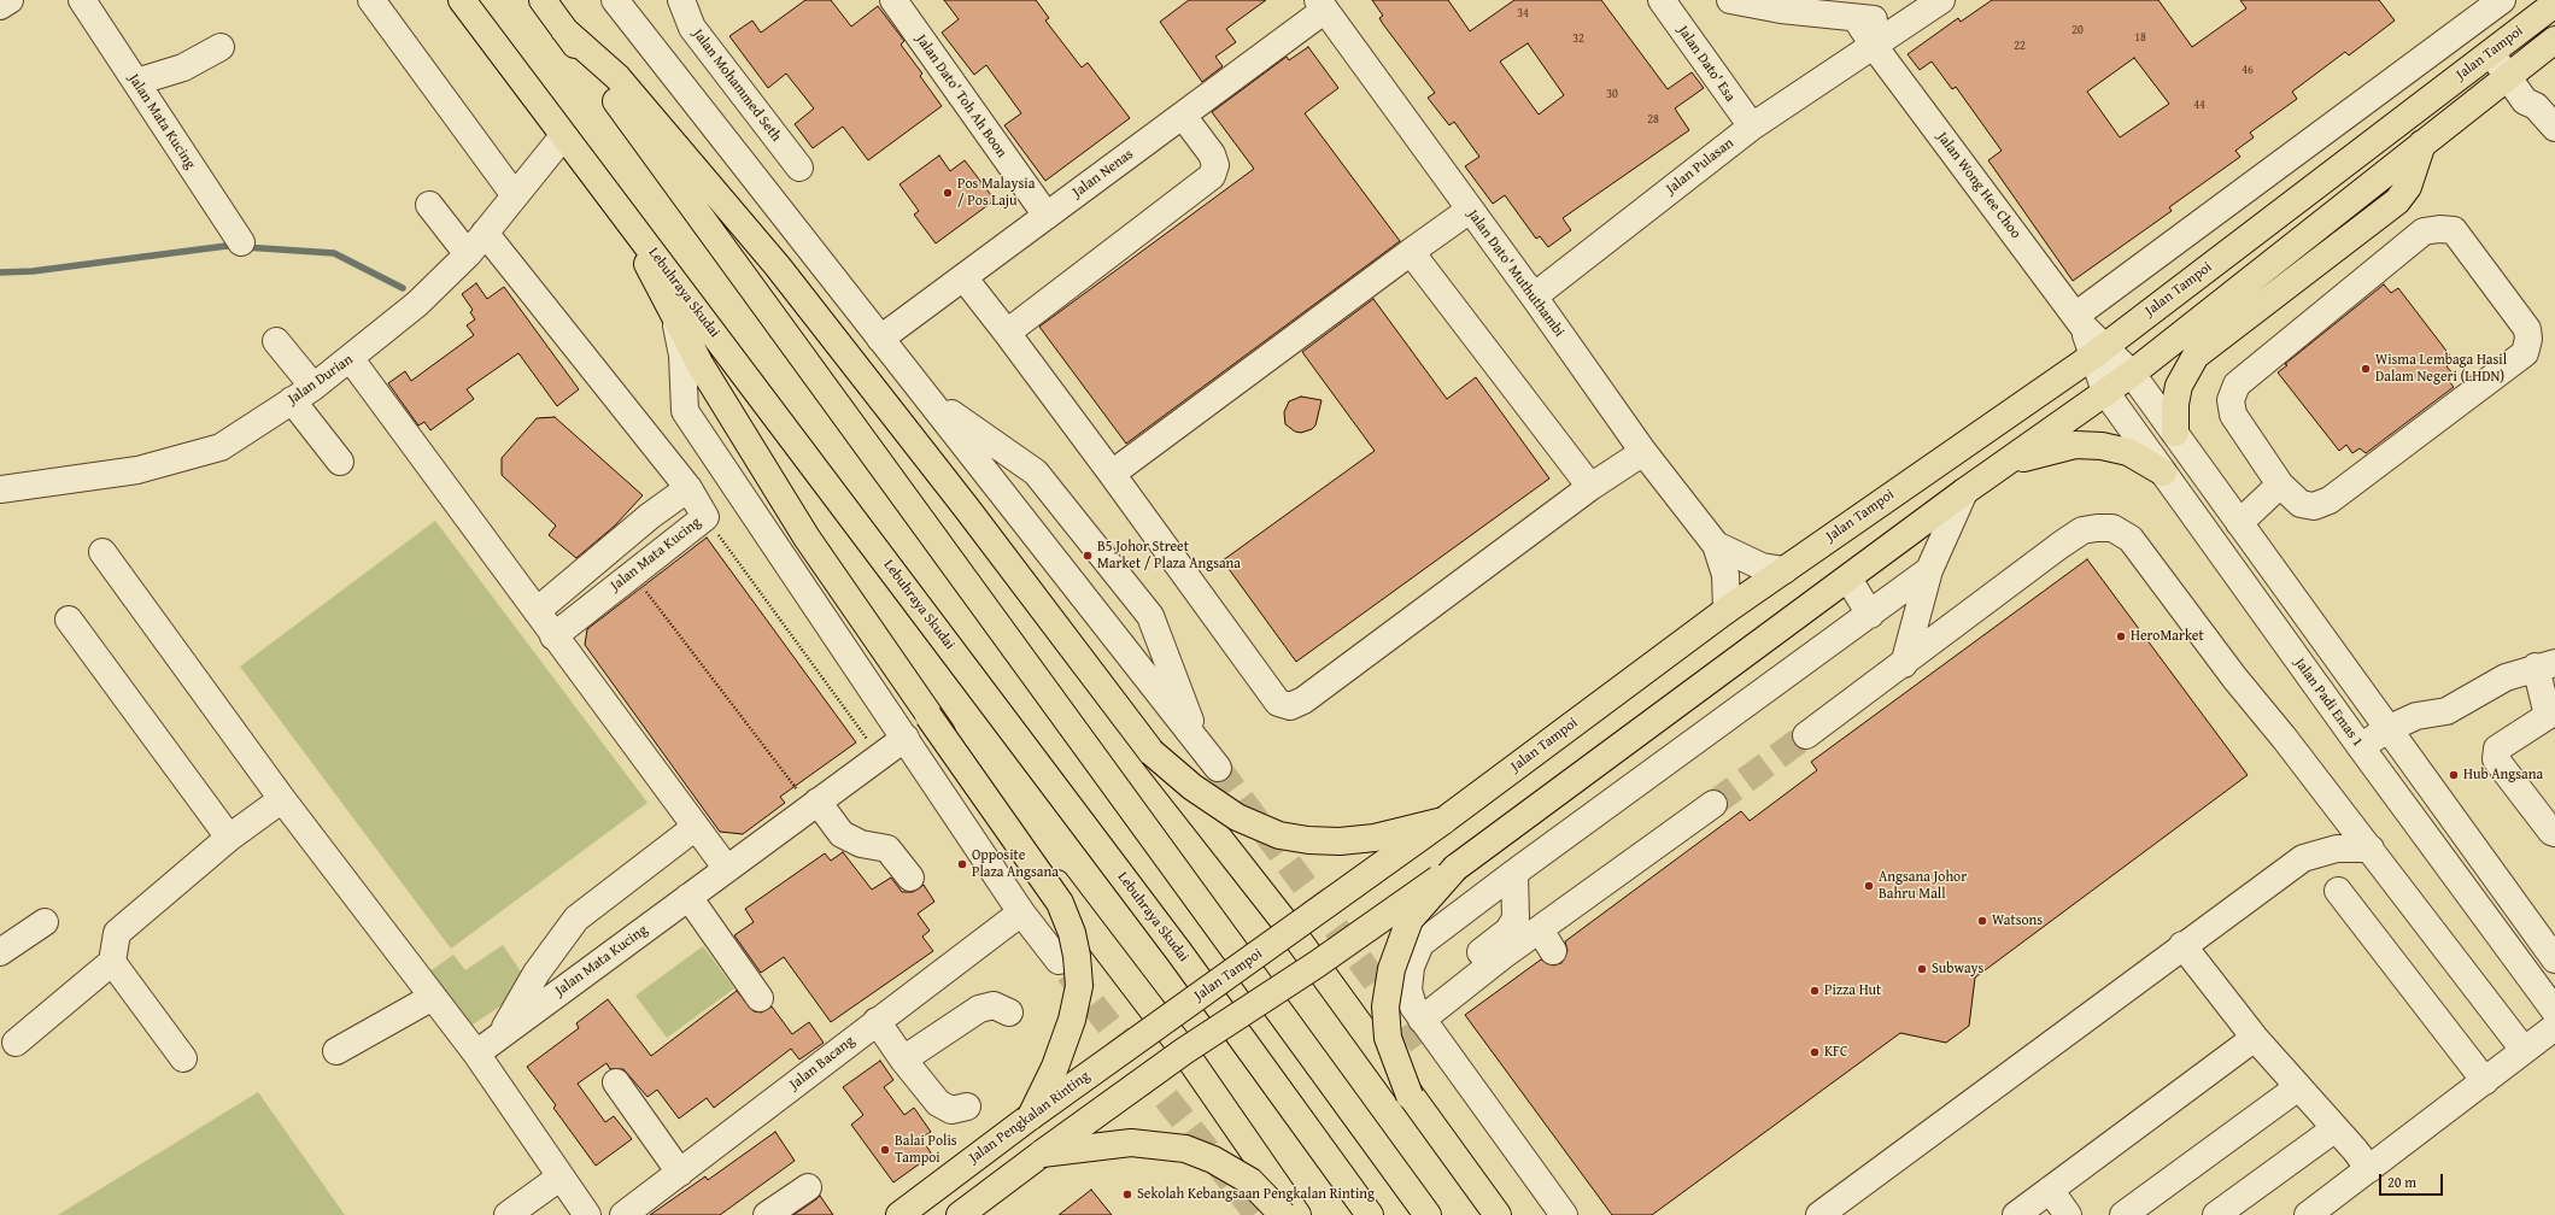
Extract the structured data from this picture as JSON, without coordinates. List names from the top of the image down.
{
  "streets": {
    "main road": ["Jalan Tampoi", "Lebuhraya Skudai", "Jalan Pengkalan Rinting"],
    "street": [
      "Jalan Dato' Esa",
      "Jalan Mohammed Seth",
      "Jalan Dato' Toh Ah Boon",
      "Jalan Mata Kucing",
      "Jalan Pulasan",
      "Jalan Nenas",
      "Jalan Wong Hee Choo",
      "Jalan Dato' Muthuthambi",
      "Jalan Durian",
      "Jalan Padi Emas 1",
      "Jalan Bacang"
    ]
  },
  "crossings": [
    ["Jalan Tampoi", "Jalan Wong Hee Choo"],
    ["Jalan Tampoi", "Jalan Dato' Muthuthambi"],
    ["Jalan Tampoi", "Jalan Padi Emas 1"],
    ["Jalan Tampoi", "Jalan Pengkalan Rinting"],
    ["Jalan Dato' Esa", "Jalan Pulasan"],
    ["Jalan Dato' Toh Ah Boon", "Jalan Nenas"],
    ["Jalan Mata Kucing", "Jalan Durian"],
    ["Jalan Pulasan", "Jalan Wong Hee Choo"],
    ["Jalan Pulasan", "Jalan Dato' Muthuthambi"],
    ["Jalan Nenas", "Jalan Dato' Muthuthambi"],
    ["Jalan Wong Hee Choo", "Jalan Padi Emas 1"],
    ["Lebuhraya Skudai", "Jalan Durian"]
  ],
  "places": [
    "Pos Malaysia / Pos Laju",
    "Wisma Lembaga Hasil Dalam Negeri (LHDN)",
    "B5 Johor Street Market / Plaza Angsana",
    "HeroMarket",
    "Hub Angsana",
    "Opposite Plaza Angsana",
    "Angsana Johor Bahru Mall",
    "Watsons",
    "Subways",
    "Pizza Hut",
    "KFC",
    "Balai Polis Tampoi",
    "Sekolah Kebangsaan Pengkalan Rinting"
  ],
  "house_numbers": [
    "34",
    "20",
    "18",
    "32",
    "22",
    "46",
    "30",
    "44",
    "28"
  ],
  "scale_bar": "20 m"
}
